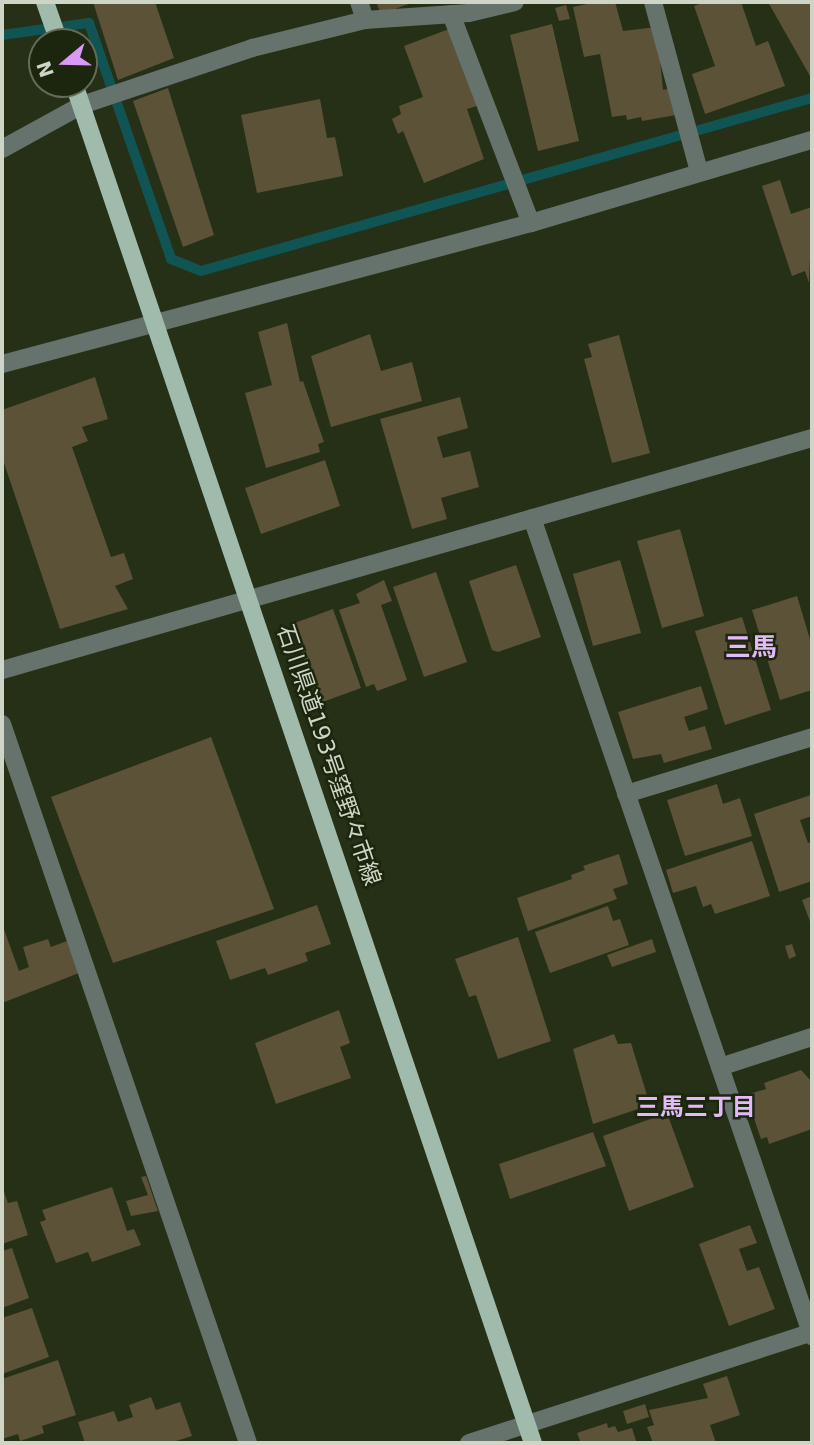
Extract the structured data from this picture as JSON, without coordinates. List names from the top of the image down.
{
  "streets": {
    "main road": ["石川県道193号窪野々市線"]
  },
  "districts": ["三馬", "三馬三丁目"],
  "north": "left"
}
